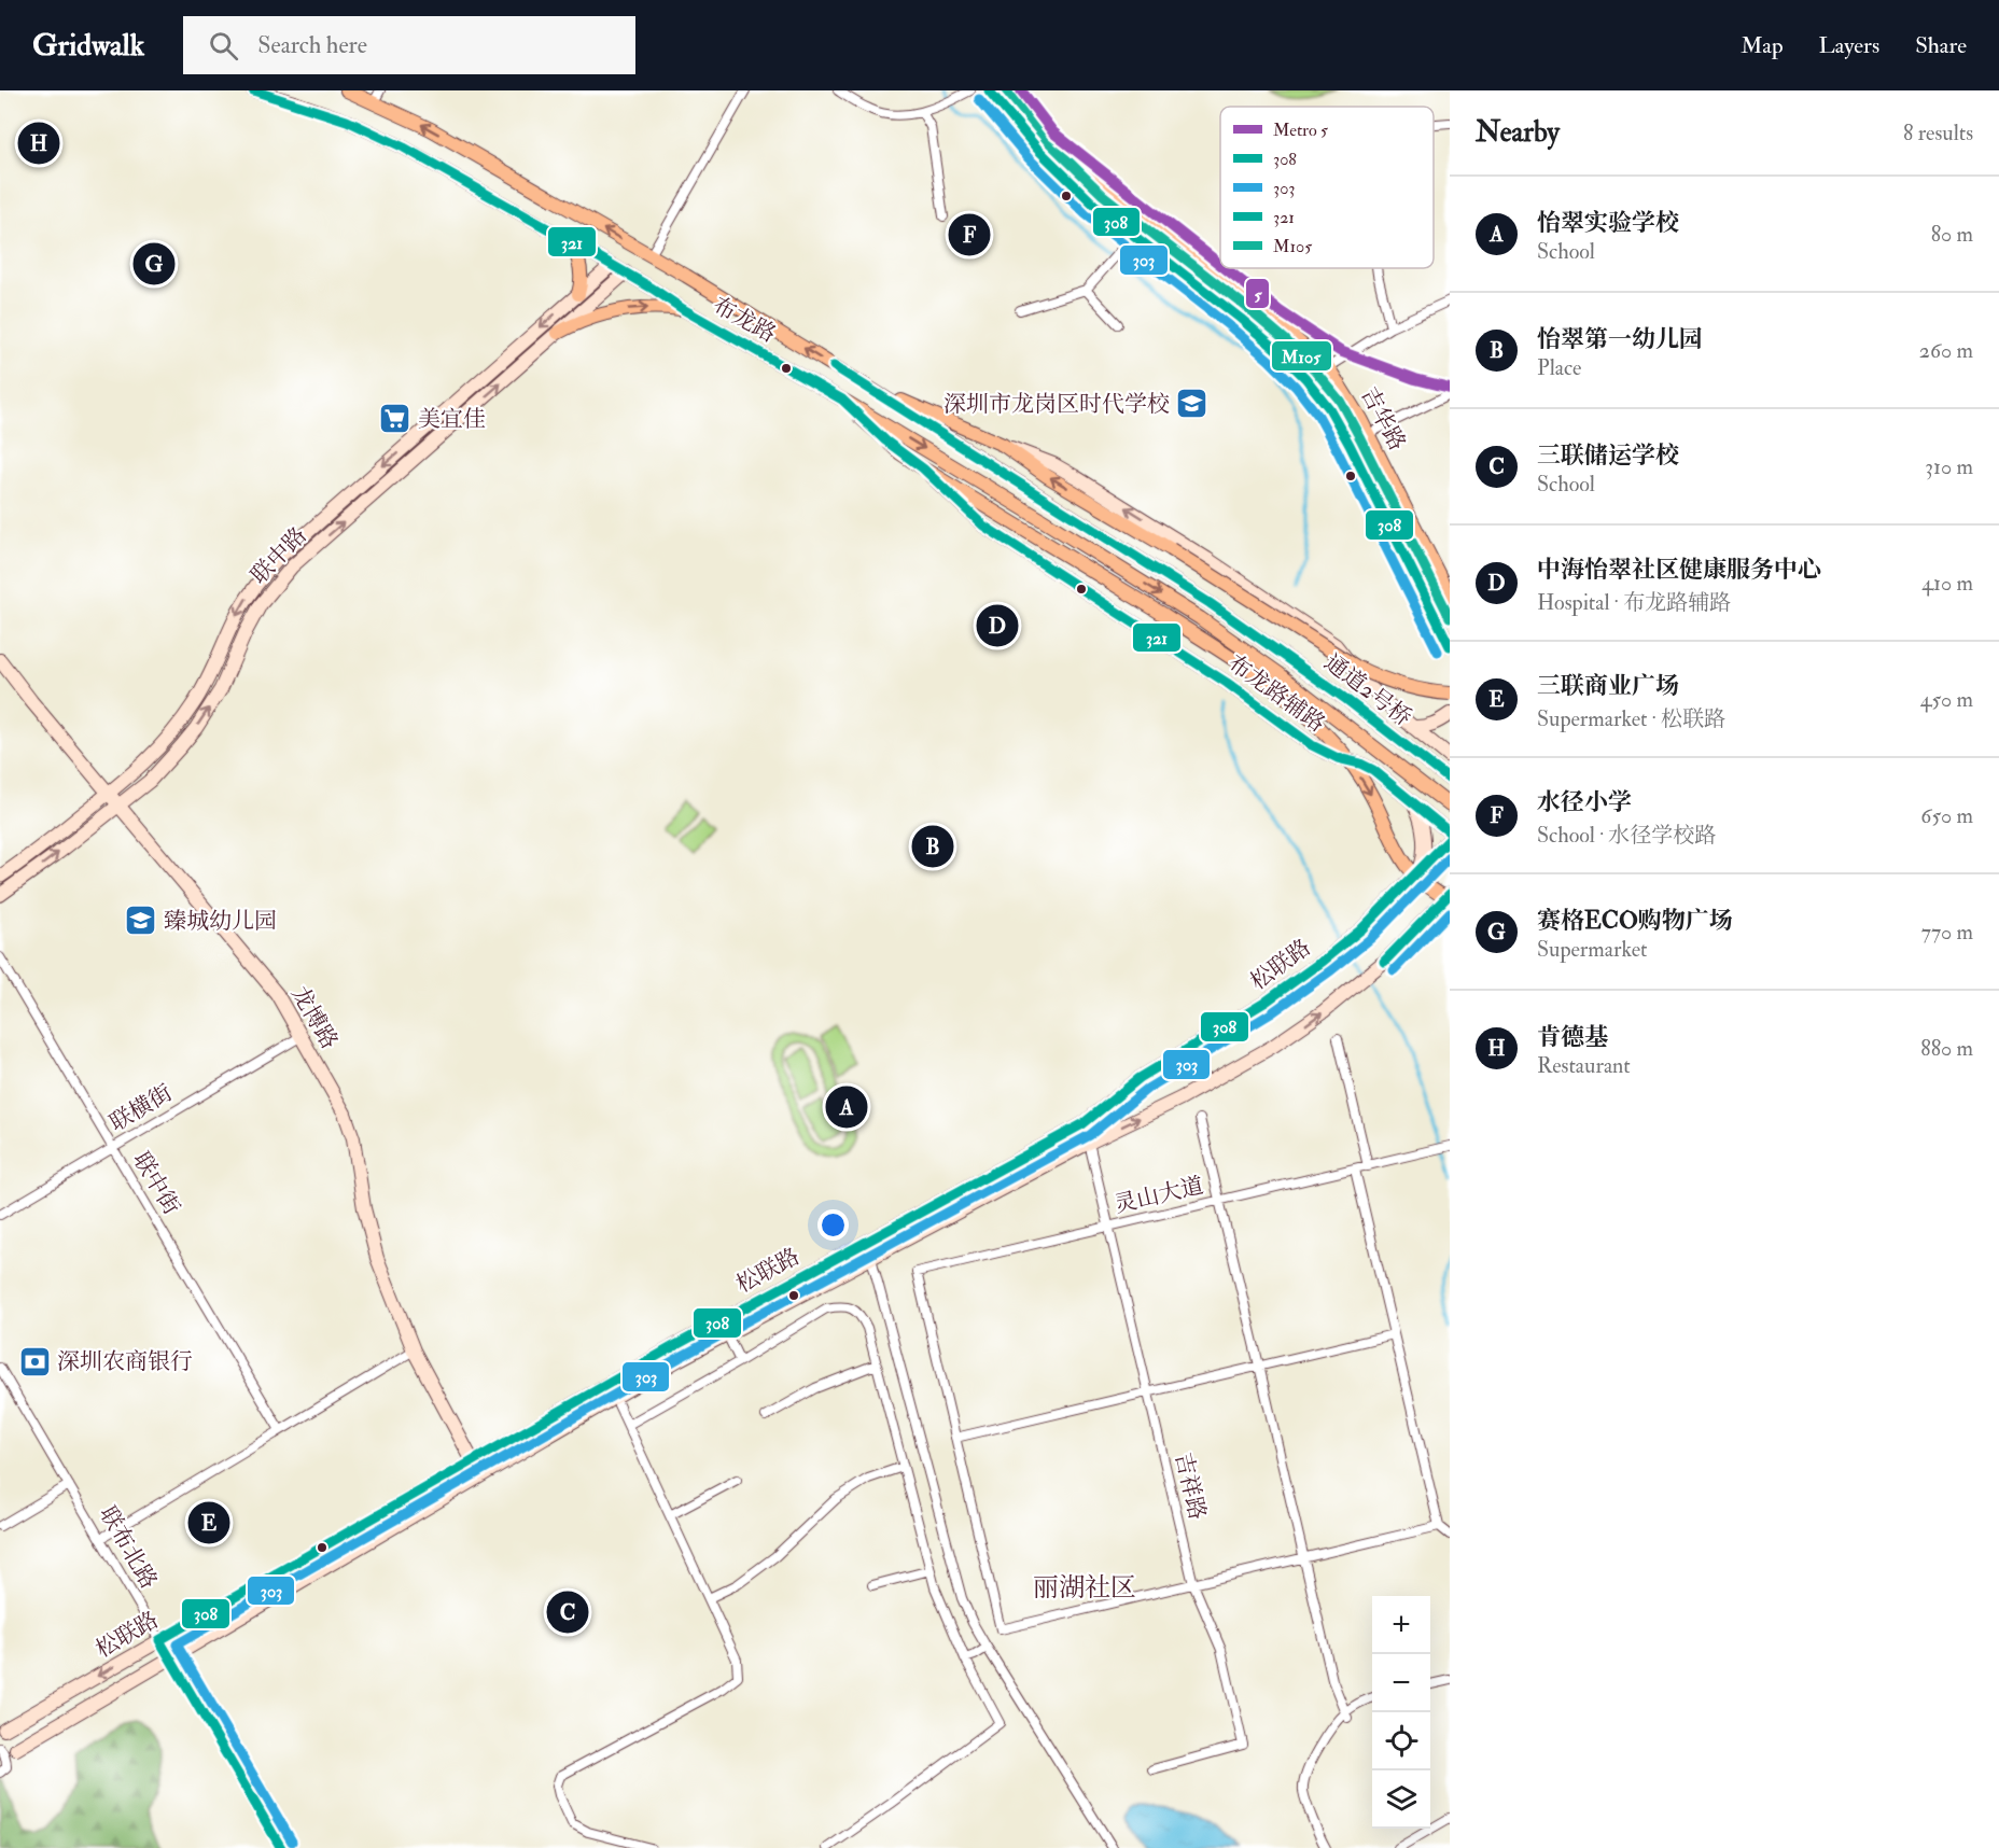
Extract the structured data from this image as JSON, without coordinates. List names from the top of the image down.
{
  "streets": {
    "main road": ["布龙路", "吉华路", "通道2号桥"],
    "street": [
      "联中路",
      "布龙路辅路",
      "松联路",
      "龙博路",
      "联横街",
      "联中街",
      "灵山大道",
      "吉祥路",
      "联布北路"
    ]
  },
  "crossings": [
    ["布龙路", "联中路"],
    ["布龙路", "通道2号桥"],
    ["联中路", "龙博路"],
    ["松联路", "龙博路"],
    ["松联路", "吉祥路"],
    ["松联路", "联布北路"],
    ["龙博路", "联横街"],
    ["联横街", "联中街"],
    ["灵山大道", "吉祥路"]
  ],
  "districts": ["丽湖社区"],
  "places": {
    "school or university": ["深圳市龙岗区时代学校", "臻城幼儿园"],
    "supermarket": ["美宜佳"],
    "bank": ["深圳农商银行"]
  },
  "lines": [
    "metro line 5",
    "transit line 308",
    "transit line 321",
    "transit line M105",
    "transit line 303"
  ],
  "legend": [
    "Metro 5",
    "308",
    "303",
    "321",
    "M105"
  ],
  "page": {
    "header": "Gridwalk",
    "search": "Search here",
    "nav": ["Map", "Layers", "Share"],
    "heading": ["Nearby", "8 results"],
    "pins": [
      "H",
      "F",
      "G",
      "D",
      "B",
      "A",
      "E",
      "C"
    ],
    "list": [
      {
        "mark": "A",
        "name": "怡翠实验学校",
        "note": "School",
        "value": "80 m"
      },
      {
        "mark": "B",
        "name": "怡翠第一幼儿园",
        "note": "Place",
        "value": "260 m"
      },
      {
        "mark": "C",
        "name": "三联储运学校",
        "note": "School",
        "value": "310 m"
      },
      {
        "mark": "D",
        "name": "中海怡翠社区健康服务中心",
        "note": "Hospital · 布龙路辅路",
        "value": "410 m"
      },
      {
        "mark": "E",
        "name": "三联商业广场",
        "note": "Supermarket · 松联路",
        "value": "450 m"
      },
      {
        "mark": "F",
        "name": "水径小学",
        "note": "School · 水径学校路",
        "value": "650 m"
      },
      {
        "mark": "G",
        "name": "赛格ECO购物广场",
        "note": "Supermarket",
        "value": "770 m"
      },
      {
        "mark": "H",
        "name": "肯德基",
        "note": "Restaurant",
        "value": "880 m"
      }
    ],
    "map_buttons": ["+", "−"]
  }
}
